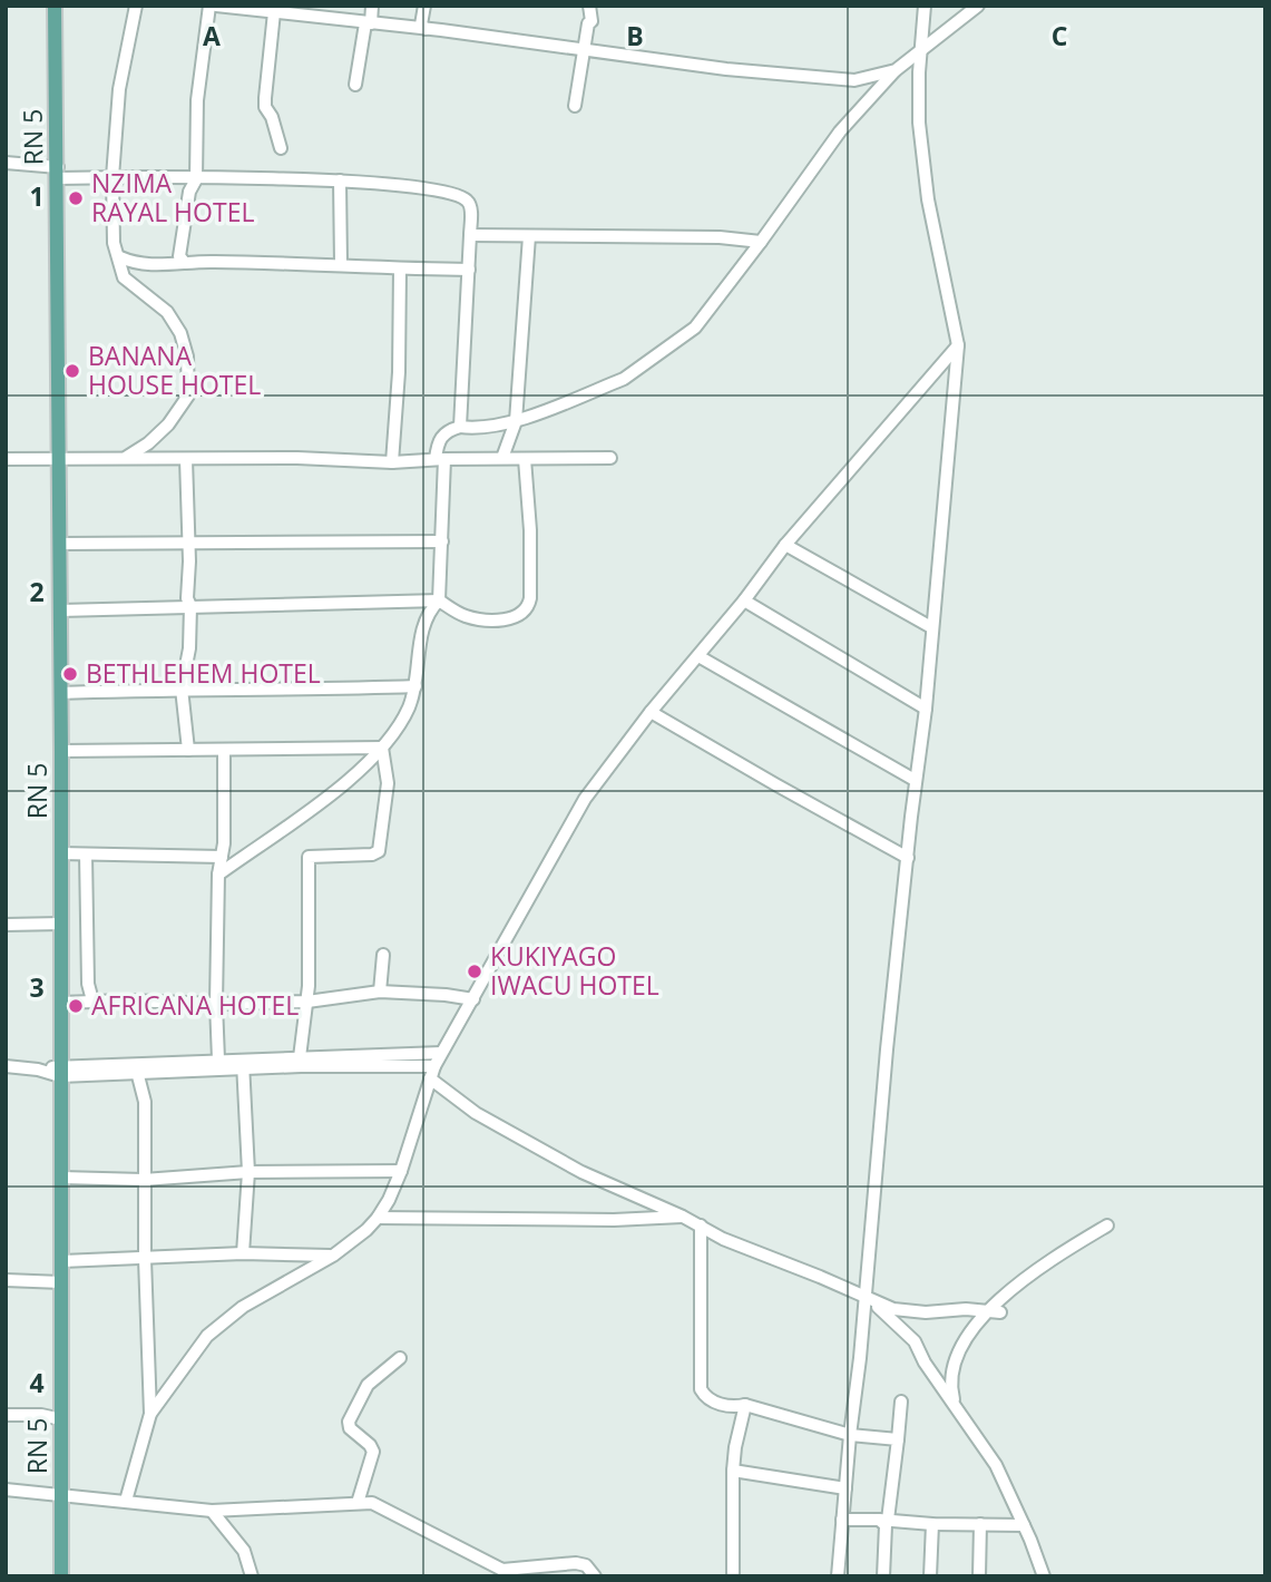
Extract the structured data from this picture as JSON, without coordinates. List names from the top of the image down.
{
  "streets": {
    "main road": ["RN 5"]
  },
  "places": [
    "NZIMA RAYAL HOTEL",
    "BANANA HOUSE HOTEL",
    "BETHLEHEM HOTEL",
    "KUKIYAGO IWACU HOTEL",
    "AFRICANA HOTEL"
  ],
  "grid": {
    "columns": ["A", "B", "C"],
    "rows": [
      "1",
      "2",
      "3",
      "4"
    ]
  }
}
